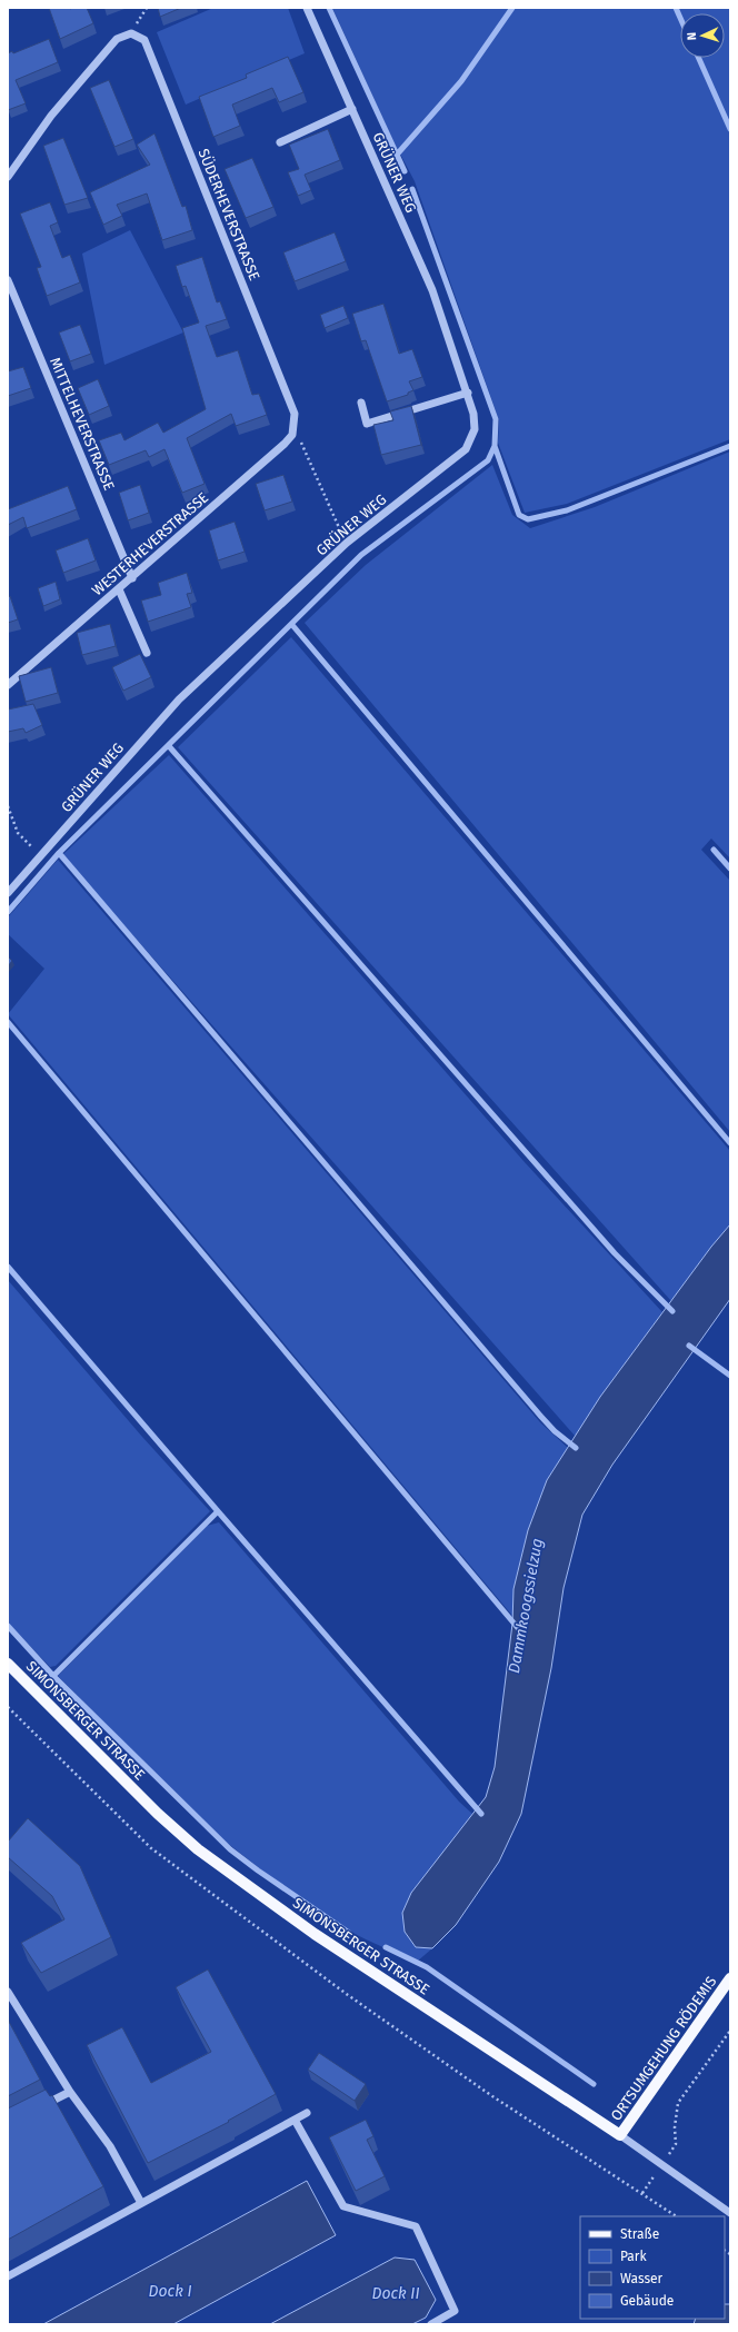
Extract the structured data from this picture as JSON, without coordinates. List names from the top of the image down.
{
  "streets": {
    "main road": ["SIMONSBERGER STRASSE", "ORTSUMGEHUNG RÖDEMIS"],
    "street": [
      "GRÜNER WEG",
      "SÜDERHEVERSTRASSE",
      "MITTELHEVERSTRASSE",
      "WESTERHEVERSTRASSE"
    ]
  },
  "crossings": [
    ["SÜDERHEVERSTRASSE", "WESTERHEVERSTRASSE"],
    ["MITTELHEVERSTRASSE", "WESTERHEVERSTRASSE"],
    ["SIMONSBERGER STRASSE", "ORTSUMGEHUNG RÖDEMIS"]
  ],
  "water": ["Dammkoogssielzug", "Dock I", "Dock II"],
  "legend": [
    "Straße",
    "Park",
    "Wasser",
    "Gebäude"
  ],
  "north": "left"
}
